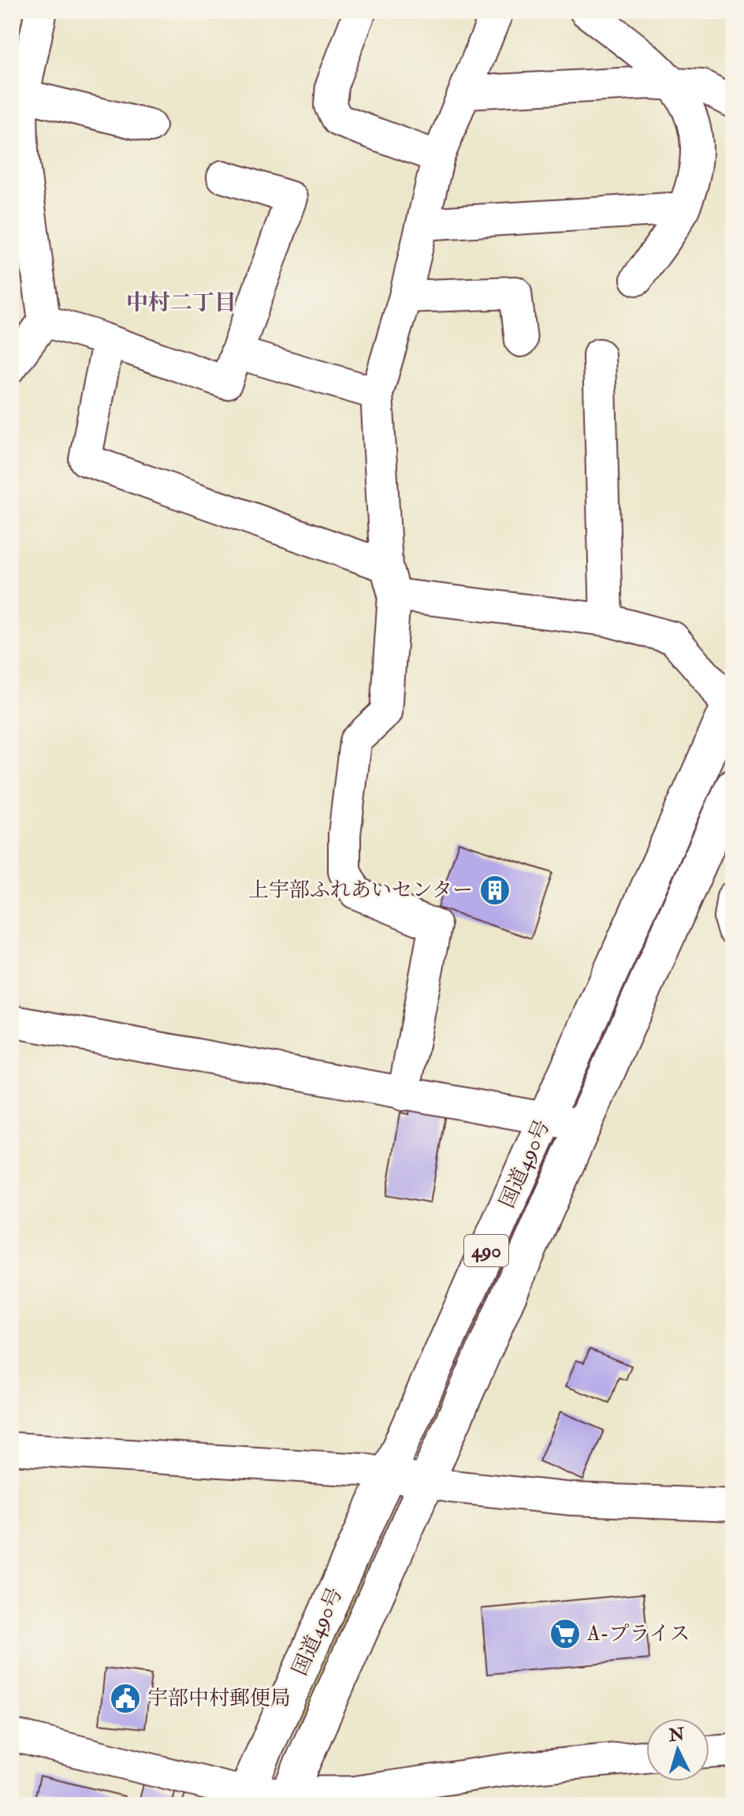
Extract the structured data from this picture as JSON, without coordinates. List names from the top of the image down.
{
  "streets": {
    "highway": ["国道490号", "490"]
  },
  "districts": ["中村二丁目"],
  "places": {
    "building": ["上宇部ふれあいセンター"],
    "supermarket": ["A-プライス"],
    "public building": ["宇部中村郵便局"]
  },
  "north": "top"
}
